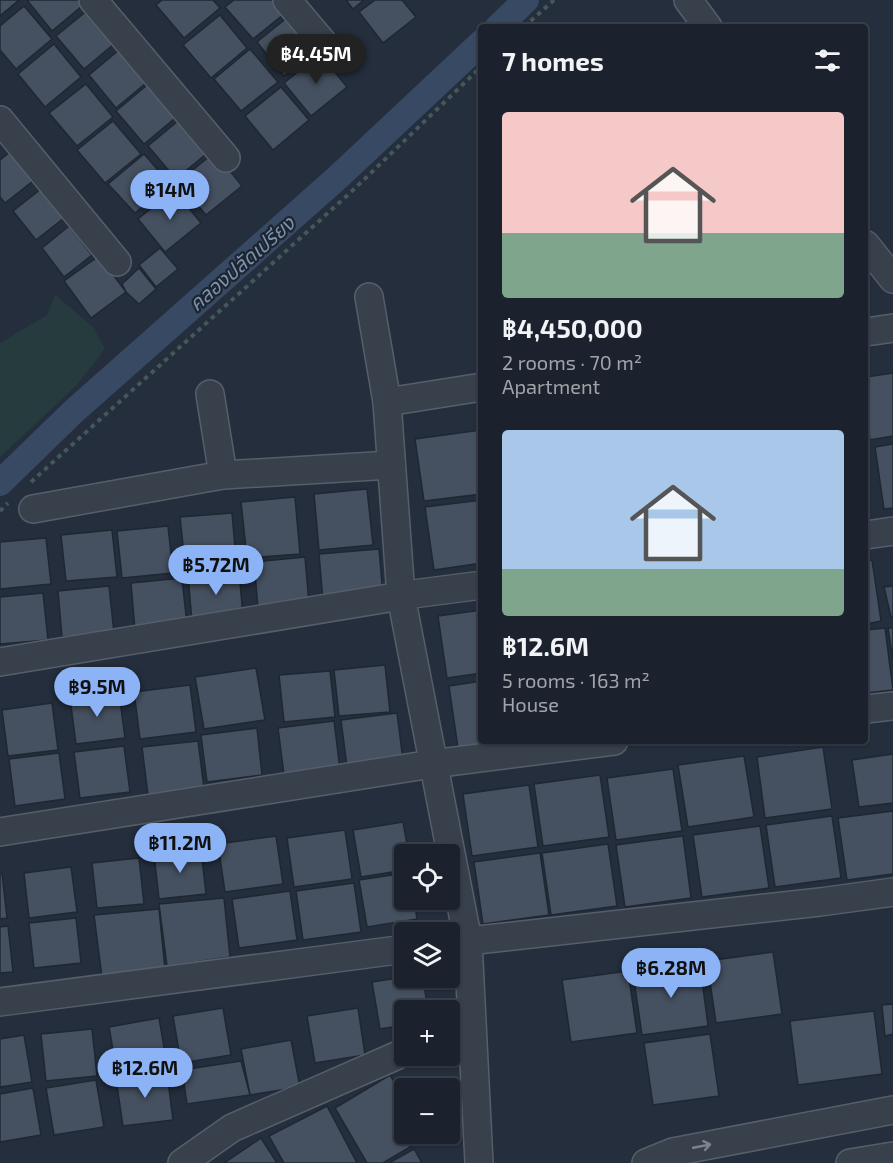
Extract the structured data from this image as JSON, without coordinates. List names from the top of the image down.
{
  "water": ["คลองปลัดเปรียง"],
  "page": {
    "heading": "7 homes",
    "price": [
      "฿4.45M",
      "฿14M",
      "฿5.72M",
      "฿9.5M",
      "฿11.2M",
      "฿6.28M",
      "฿12.6M"
    ],
    "list": [
      {
        "name": "฿4,450,000",
        "note": "2 rooms · 70 m² · Apartment"
      },
      {
        "name": "฿12.6M",
        "note": "5 rooms · 163 m² · House"
      }
    ],
    "map_buttons": ["+", "−"]
  }
}
